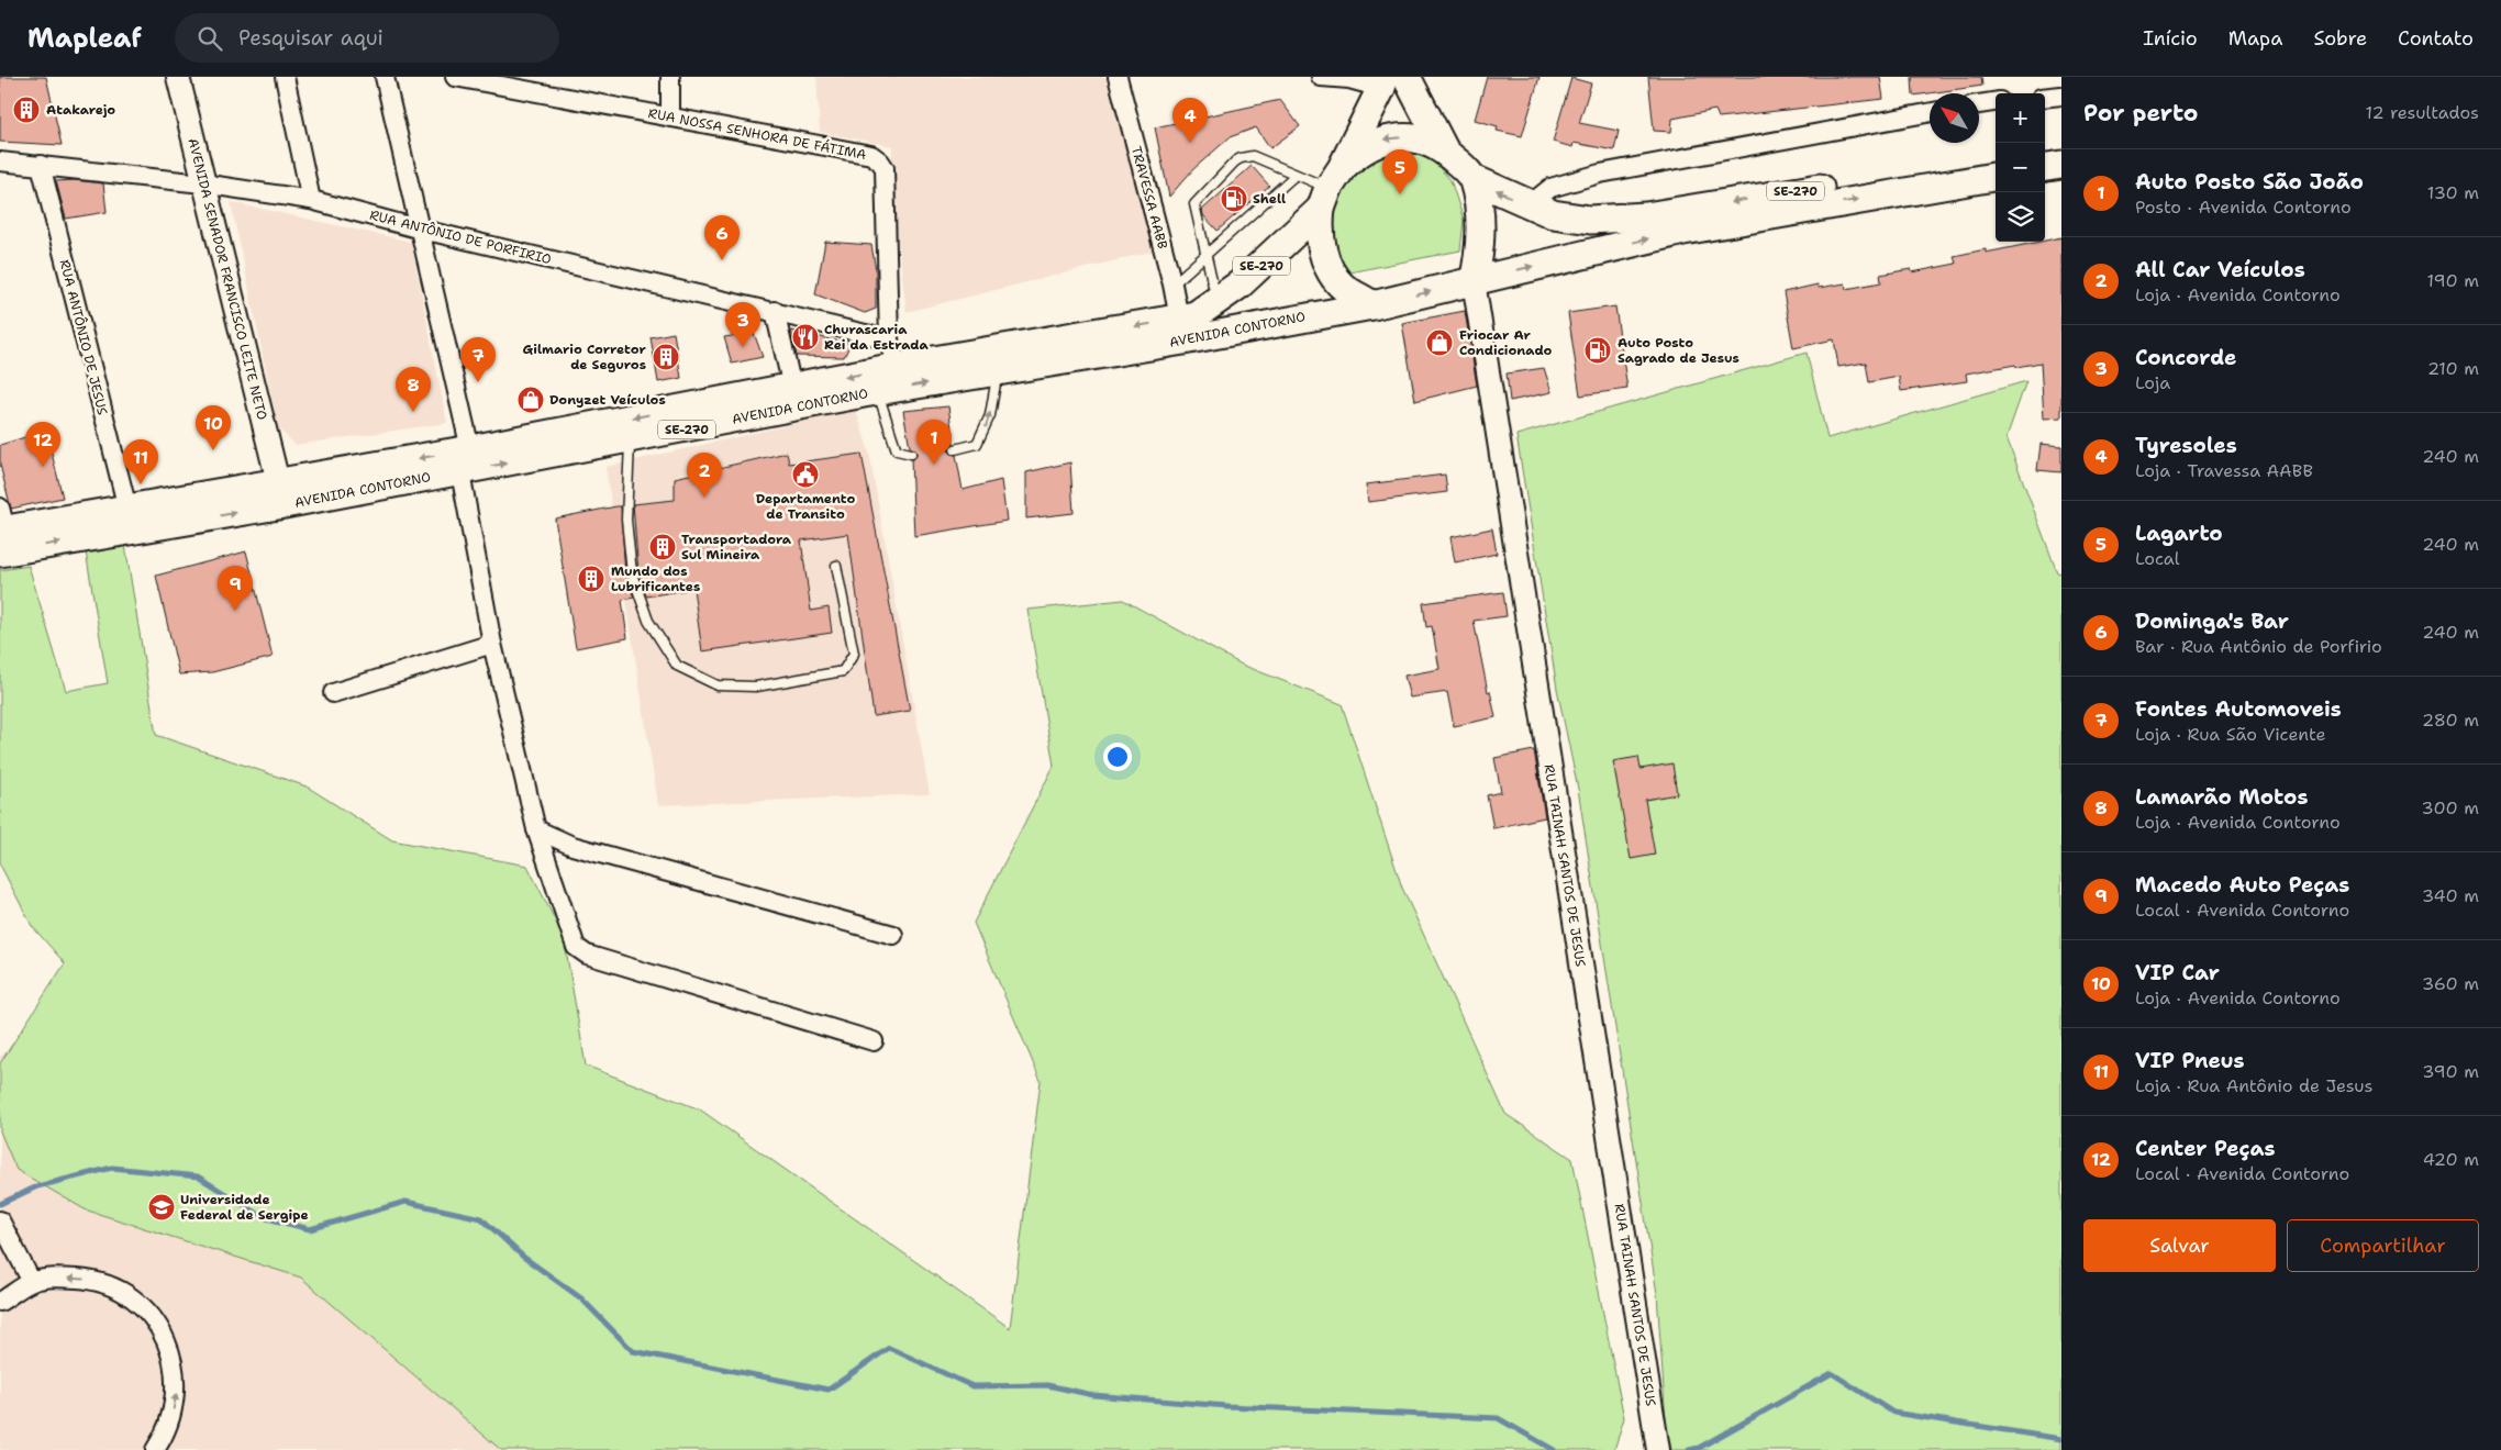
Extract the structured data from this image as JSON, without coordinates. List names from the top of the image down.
{
  "streets": {
    "main road": ["SE-270", "AVENIDA CONTORNO"],
    "street": [
      "RUA NOSSA SENHORA DE FÁTIMA",
      "TRAVESSA AABB",
      "RUA ANTÔNIO DE PORFIRIO",
      "AVENIDA SENADOR FRANCISCO LEITE NETO",
      "RUA ANTÔNIO DE JESUS",
      "RUA TAINAH SANTOS DE JESUS"
    ]
  },
  "crossings": [
    ["RUA NOSSA SENHORA DE FÁTIMA", "RUA ANTÔNIO DE PORFIRIO"],
    ["SE-270", "TRAVESSA AABB"],
    ["SE-270", "AVENIDA CONTORNO"],
    ["SE-270", "RUA TAINAH SANTOS DE JESUS"],
    ["TRAVESSA AABB", "AVENIDA CONTORNO"],
    ["RUA ANTÔNIO DE PORFIRIO", "AVENIDA SENADOR FRANCISCO LEITE NETO"],
    ["RUA ANTÔNIO DE PORFIRIO", "RUA ANTÔNIO DE JESUS"],
    ["AVENIDA SENADOR FRANCISCO LEITE NETO", "AVENIDA CONTORNO"],
    ["AVENIDA CONTORNO", "RUA ANTÔNIO DE JESUS"],
    ["AVENIDA CONTORNO", "RUA TAINAH SANTOS DE JESUS"]
  ],
  "places": {
    "building": [
      "Atakarejo",
      "Gilmario Corretor de Seguros",
      "Transportadora Sul Mineira",
      "Mundo dos Lubrificantes"
    ],
    "fuel station": ["Shell", "Auto Posto Sagrado de Jesus"],
    "restaurant": ["Churascaria Rei da Estrada"],
    "shop": ["Friocar Ar Condicionado", "Donyzet Veículos"],
    "public building": ["Departamento de Transito"],
    "school or university": ["Universidade Federal de Sergipe"]
  },
  "north": "top left",
  "page": {
    "header": "Mapleaf",
    "search": "Pesquisar aqui",
    "nav": [
      "Início",
      "Mapa",
      "Sobre",
      "Contato"
    ],
    "heading": ["Por perto", "12 resultados"],
    "map_buttons": ["+", "−"],
    "pins": [
      "4",
      "5",
      "6",
      "3",
      "7",
      "8",
      "10",
      "1",
      "12",
      "11",
      "2",
      "9"
    ],
    "list": [
      {
        "mark": "1",
        "name": "Auto Posto São João",
        "note": "Posto · Avenida Contorno",
        "value": "130 m"
      },
      {
        "mark": "2",
        "name": "All Car Veículos",
        "note": "Loja · Avenida Contorno",
        "value": "190 m"
      },
      {
        "mark": "3",
        "name": "Concorde",
        "note": "Loja",
        "value": "210 m"
      },
      {
        "mark": "4",
        "name": "Tyresoles",
        "note": "Loja · Travessa AABB",
        "value": "240 m"
      },
      {
        "mark": "5",
        "name": "Lagarto",
        "note": "Local",
        "value": "240 m"
      },
      {
        "mark": "6",
        "name": "Dominga's Bar",
        "note": "Bar · Rua Antônio de Porfirio",
        "value": "240 m"
      },
      {
        "mark": "7",
        "name": "Fontes Automoveis",
        "note": "Loja · Rua São Vicente",
        "value": "280 m"
      },
      {
        "mark": "8",
        "name": "Lamarão Motos",
        "note": "Loja · Avenida Contorno",
        "value": "300 m"
      },
      {
        "mark": "9",
        "name": "Macedo Auto Peças",
        "note": "Local · Avenida Contorno",
        "value": "340 m"
      },
      {
        "mark": "10",
        "name": "VIP Car",
        "note": "Loja · Avenida Contorno",
        "value": "360 m"
      },
      {
        "mark": "11",
        "name": "VIP Pneus",
        "note": "Loja · Rua Antônio de Jesus",
        "value": "390 m"
      },
      {
        "mark": "12",
        "name": "Center Peças",
        "note": "Local · Avenida Contorno",
        "value": "420 m"
      }
    ],
    "buttons": ["Salvar", "Compartilhar"]
  }
}
